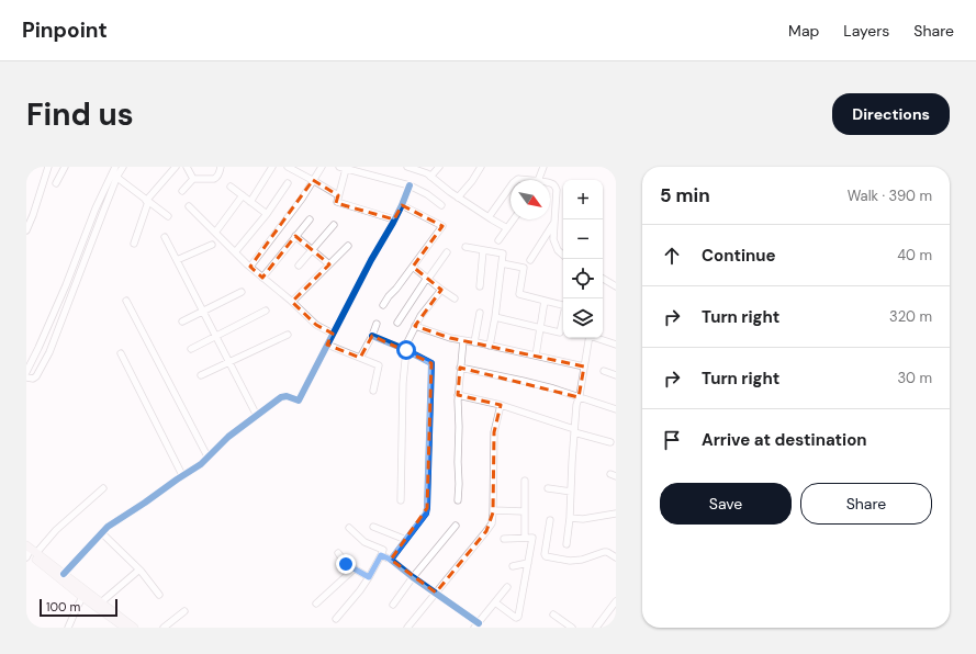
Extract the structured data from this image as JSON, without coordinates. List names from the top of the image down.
{
  "scale_bar": "100 m",
  "north": "bottom right",
  "page": {
    "header": "Pinpoint",
    "nav": ["Map", "Layers", "Share"],
    "buttons": [
      "Directions",
      ["Save", "Share"]
    ],
    "title": "Find us",
    "heading": ["5 min", "Walk · 390 m"],
    "map_buttons": ["+", "−"],
    "list": [
      ["Continue", "40 m"],
      ["Turn right", "320 m"],
      ["Turn right", "30 m"],
      "Arrive at destination"
    ],
    "scale": "100 m"
  }
}
